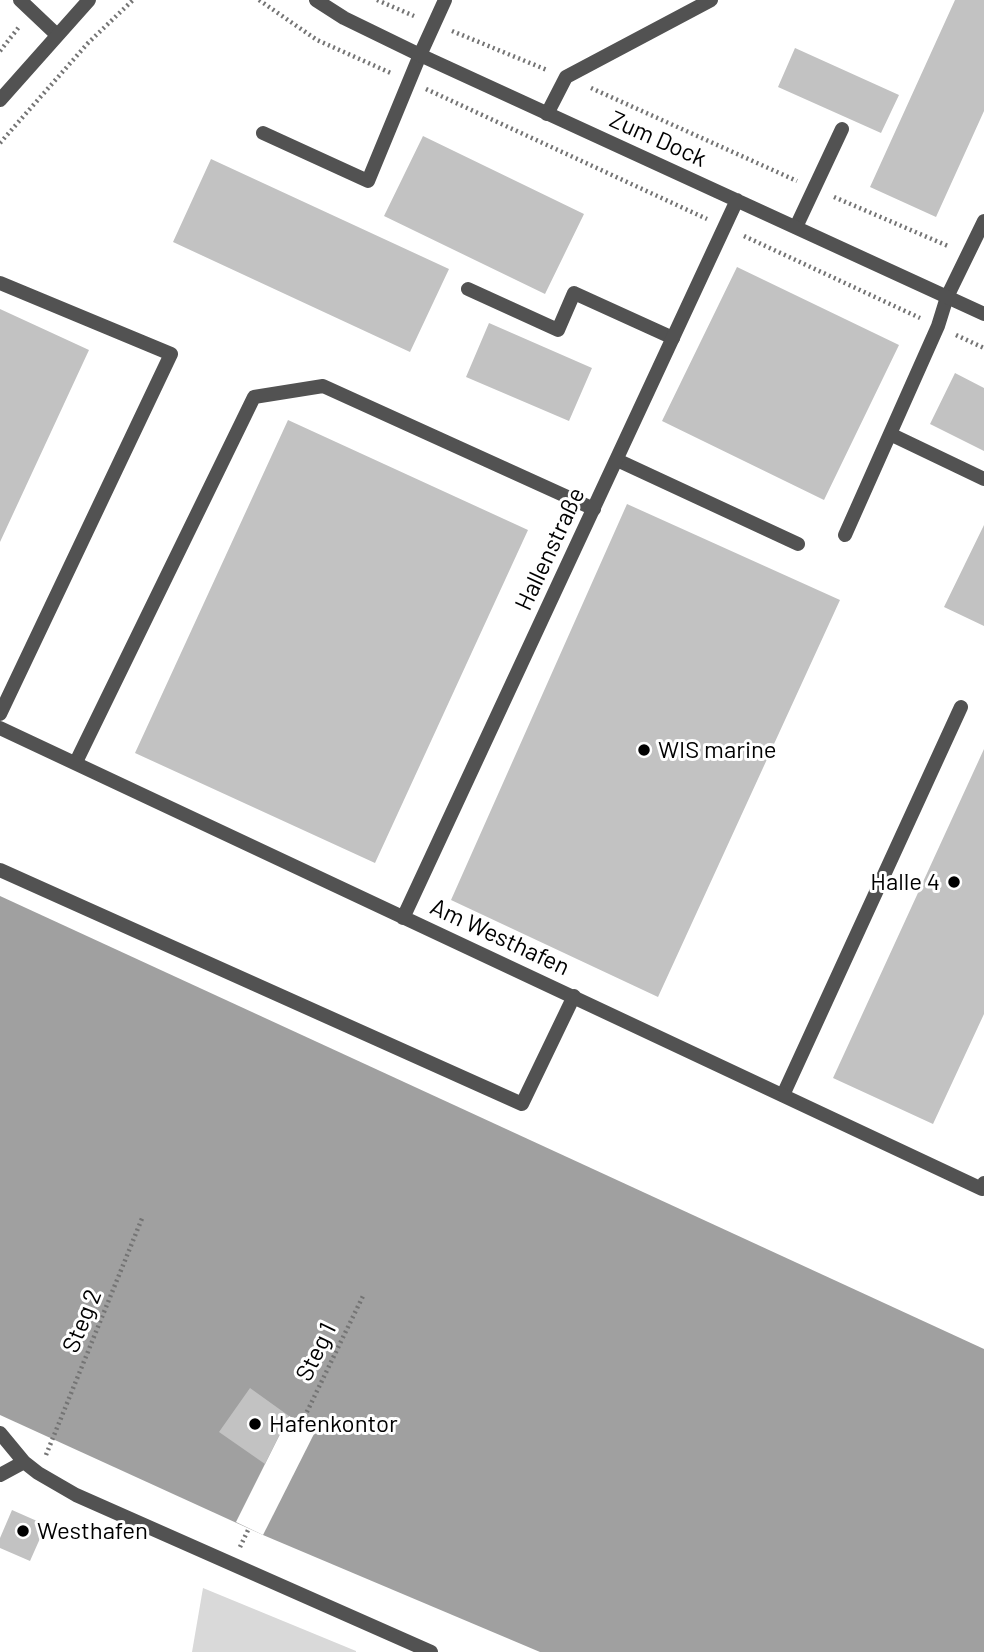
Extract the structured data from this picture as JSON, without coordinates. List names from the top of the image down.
{
  "streets": {
    "street": ["Zum Dock", "Hallenstraße", "Am Westhafen"],
    "path": ["Steg 2", "Steg 1"]
  },
  "crossings": [
    ["Zum Dock", "Hallenstraße"],
    ["Hallenstraße", "Am Westhafen"]
  ],
  "places": [
    "WIS marine",
    "Halle 4",
    "Hafenkontor",
    "Westhafen"
  ]
}
